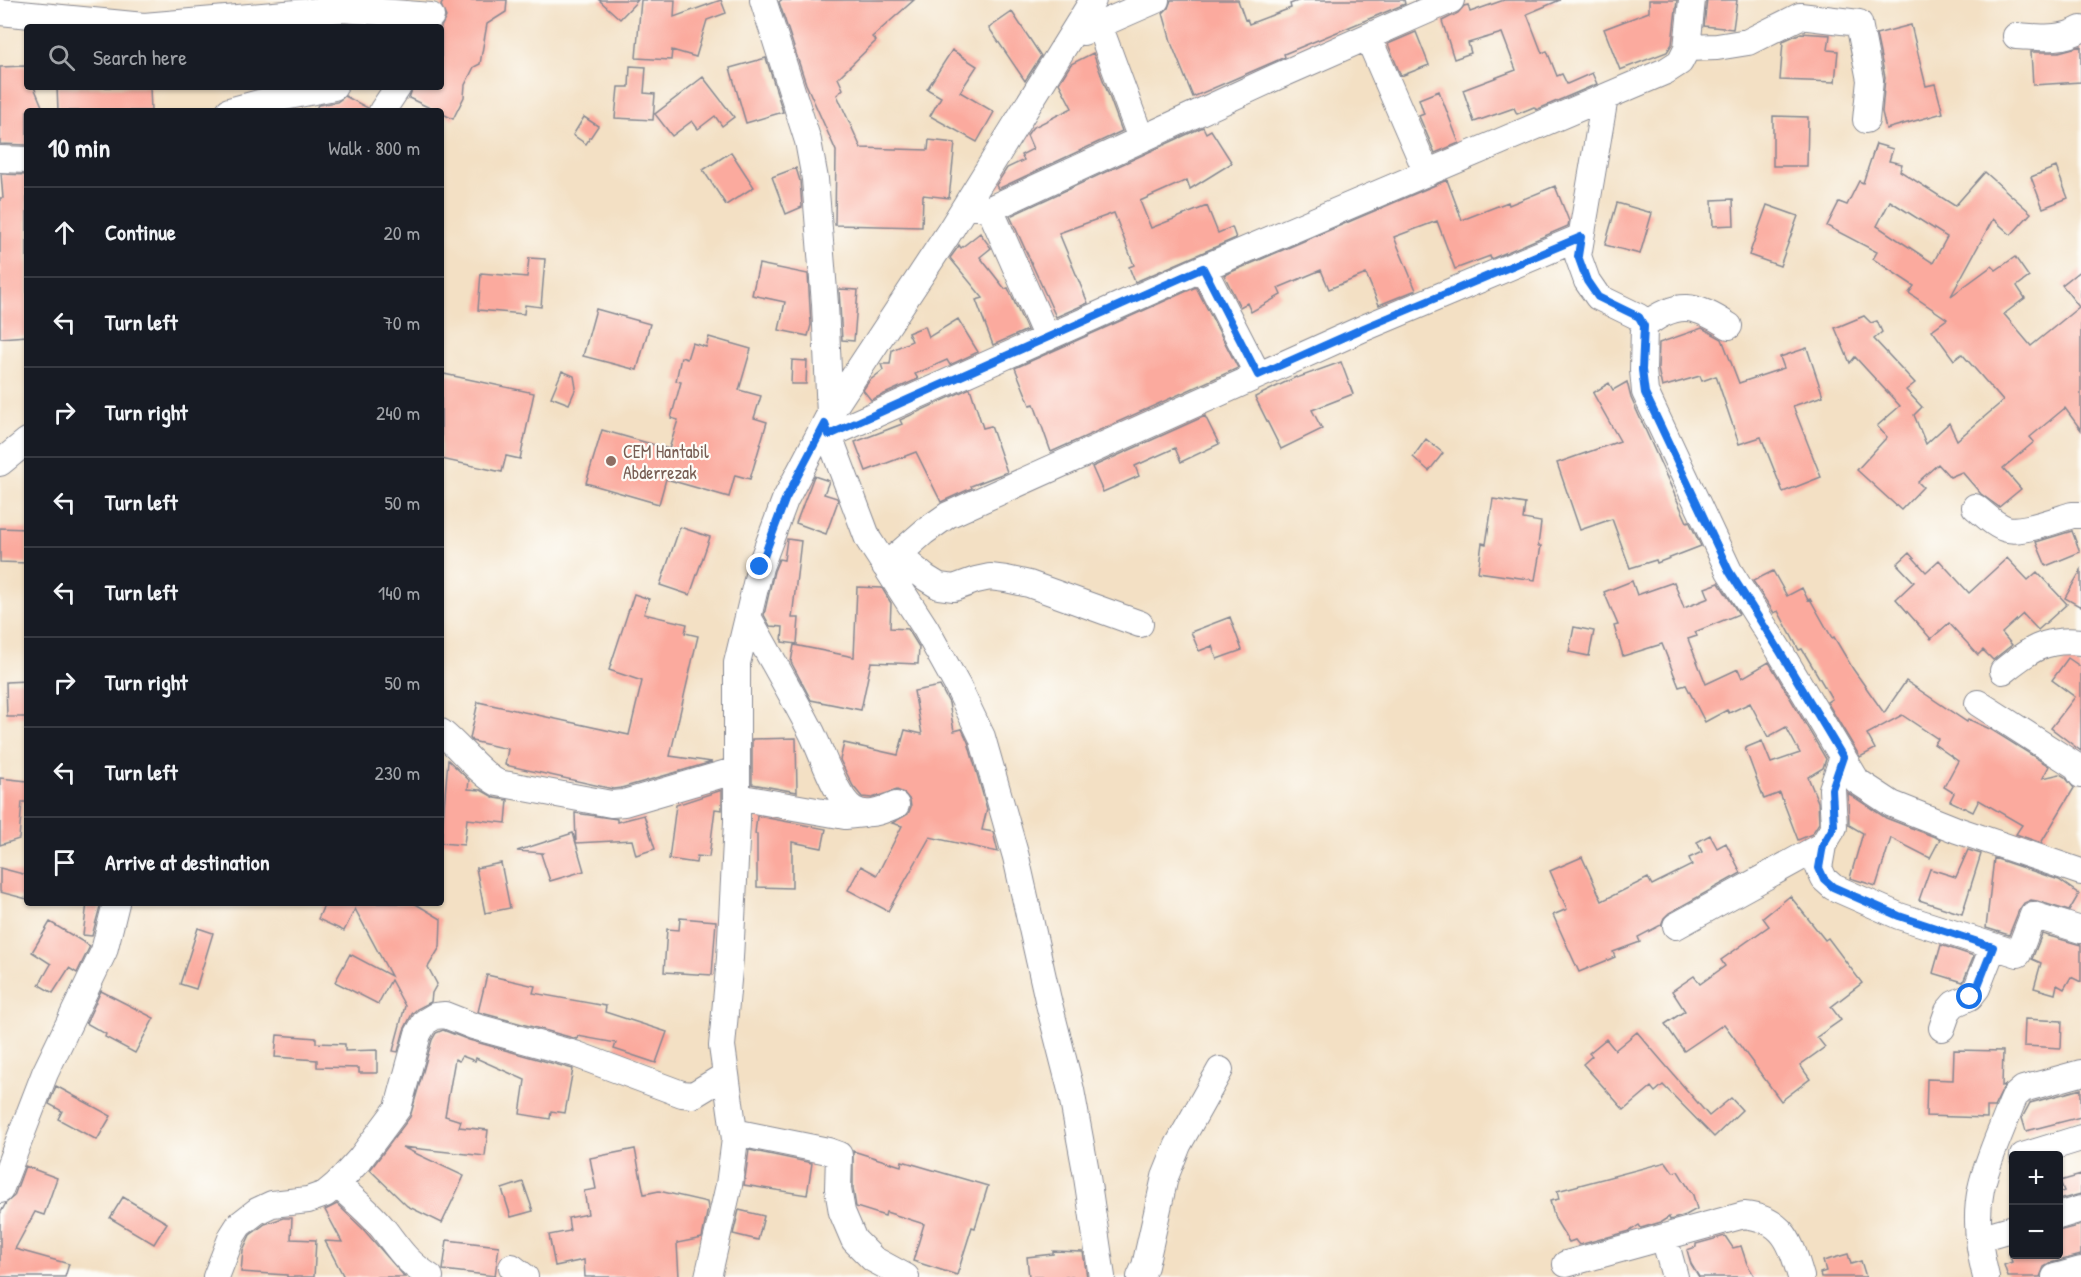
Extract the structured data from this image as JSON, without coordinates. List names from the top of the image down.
{
  "places": ["CEM Hantabil Abderrezak"],
  "page": {
    "search": "Search here",
    "heading": ["10 min", "Walk · 800 m"],
    "list": [
      ["Continue", "20 m"],
      ["Turn left", "70 m"],
      ["Turn right", "240 m"],
      ["Turn left", "50 m"],
      ["Turn left", "140 m"],
      ["Turn right", "50 m"],
      ["Turn left", "230 m"],
      "Arrive at destination"
    ],
    "map_buttons": ["+", "−"]
  }
}
